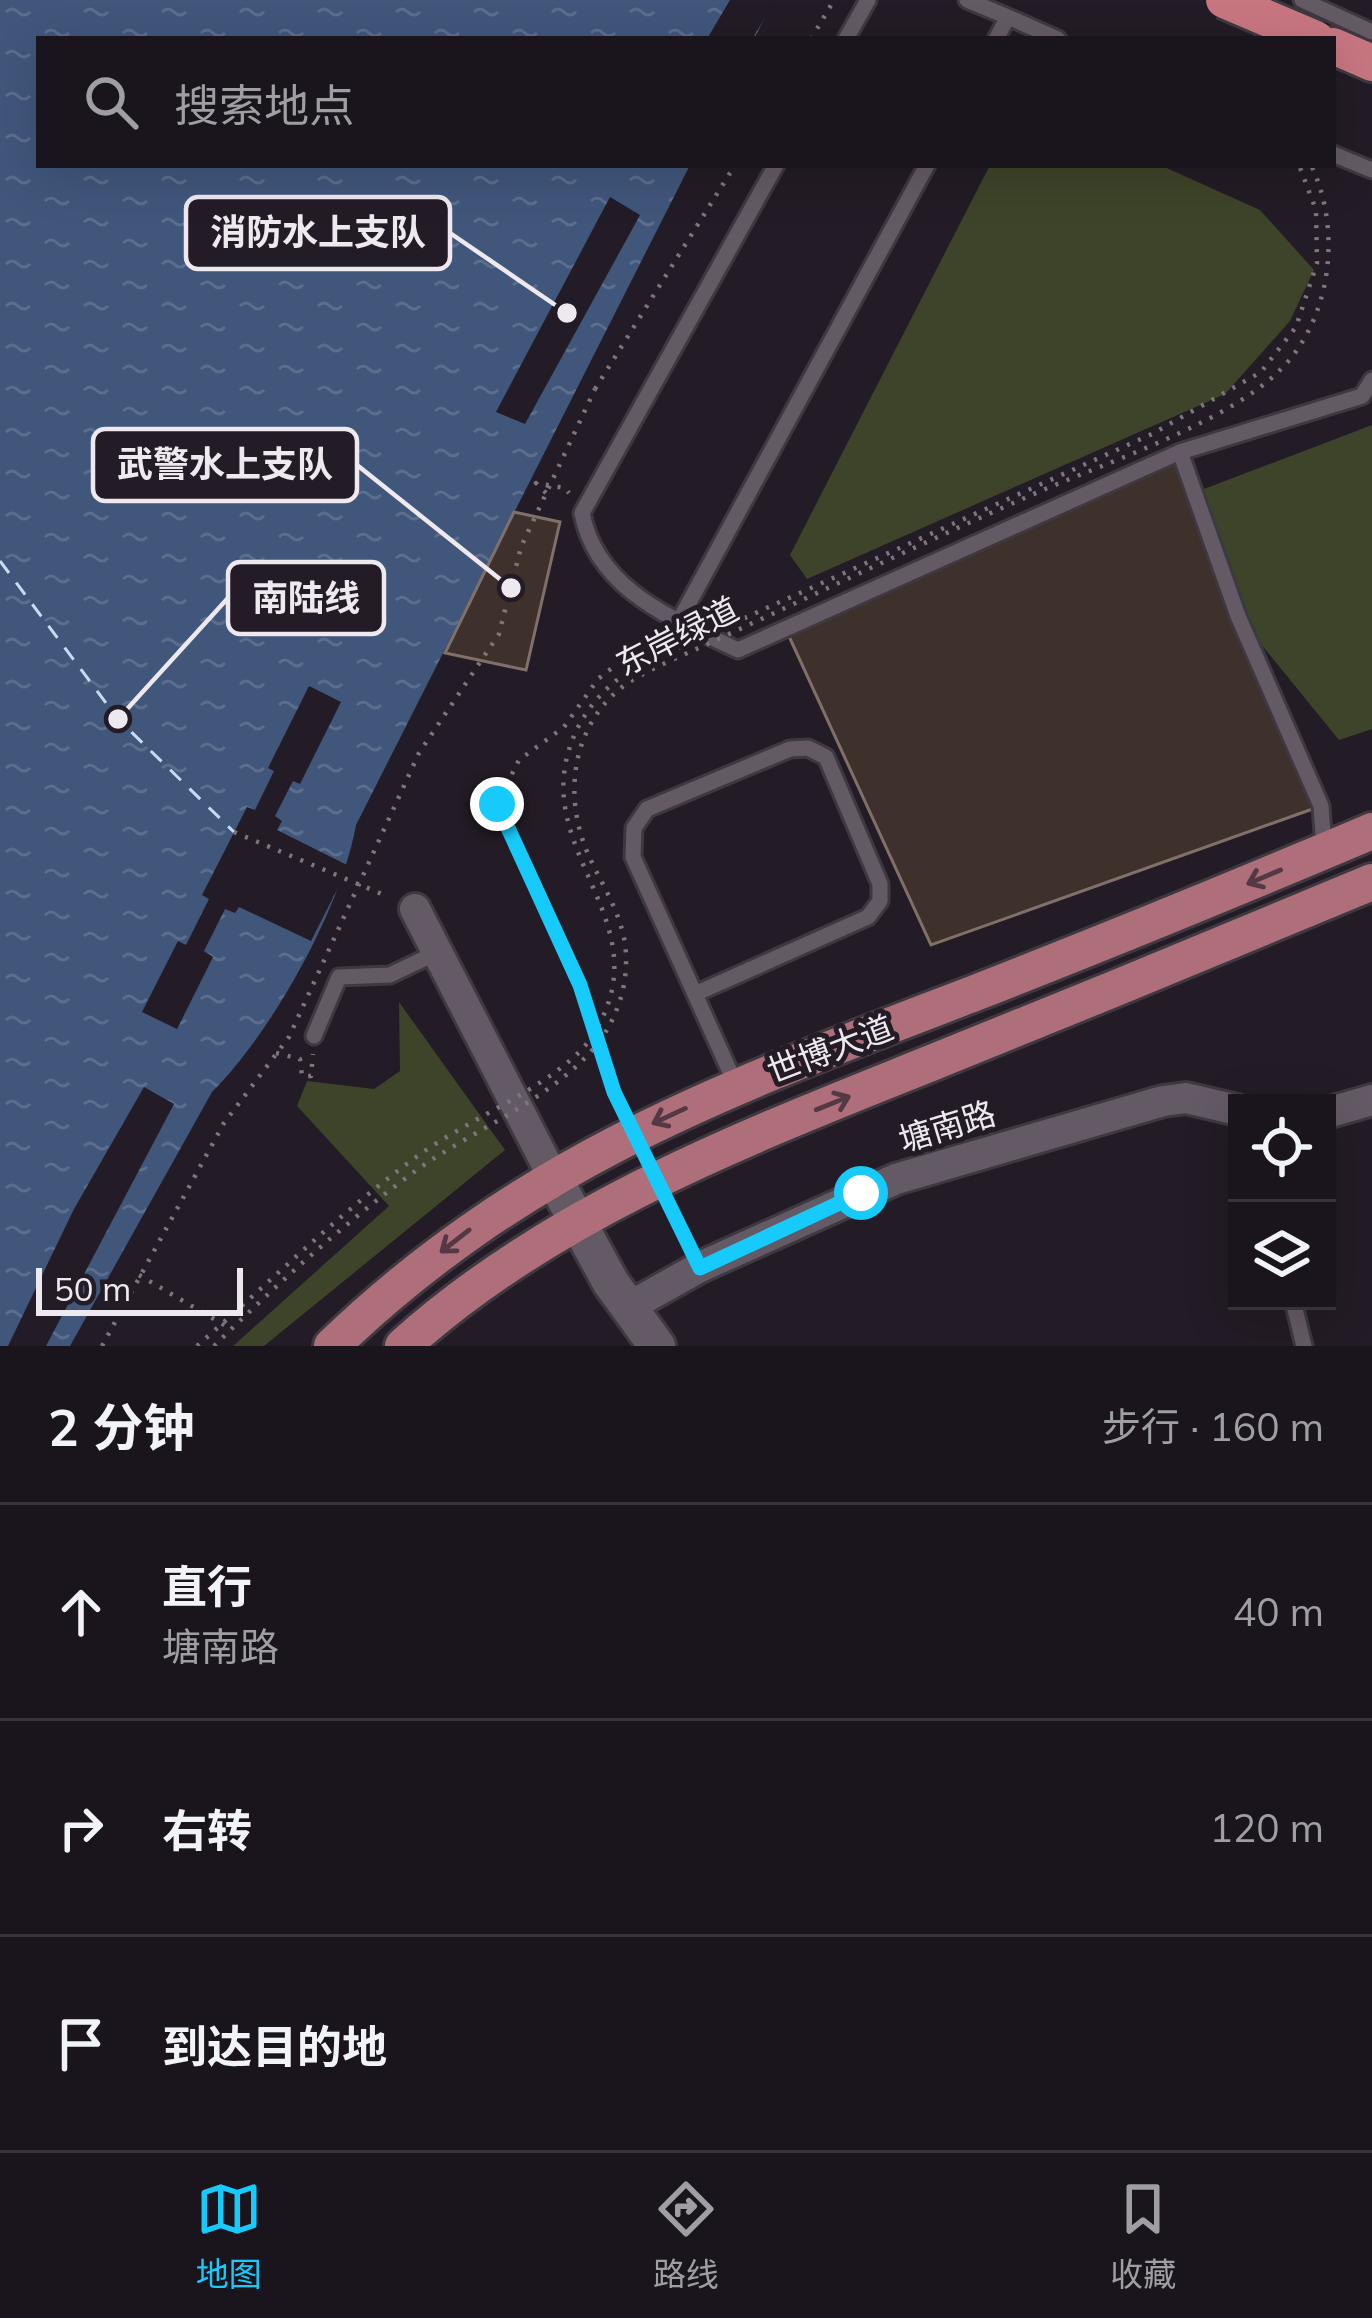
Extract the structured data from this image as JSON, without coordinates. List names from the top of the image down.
{
  "streets": {
    "main road": ["世博大道"],
    "street": ["塘南路"],
    "path": ["东岸绿道"]
  },
  "places": ["消防水上支队", "武警水上支队", "南陆线"],
  "scale_bar": "50 m",
  "page": {
    "search": "搜索地点",
    "scale": "50 m",
    "heading": ["2 分钟", "步行 · 160 m"],
    "list": [
      ["直行", "塘南路", "40 m"],
      ["右转", "120 m"],
      "到达目的地"
    ],
    "nav": ["地图", "路线", "收藏"]
  }
}
